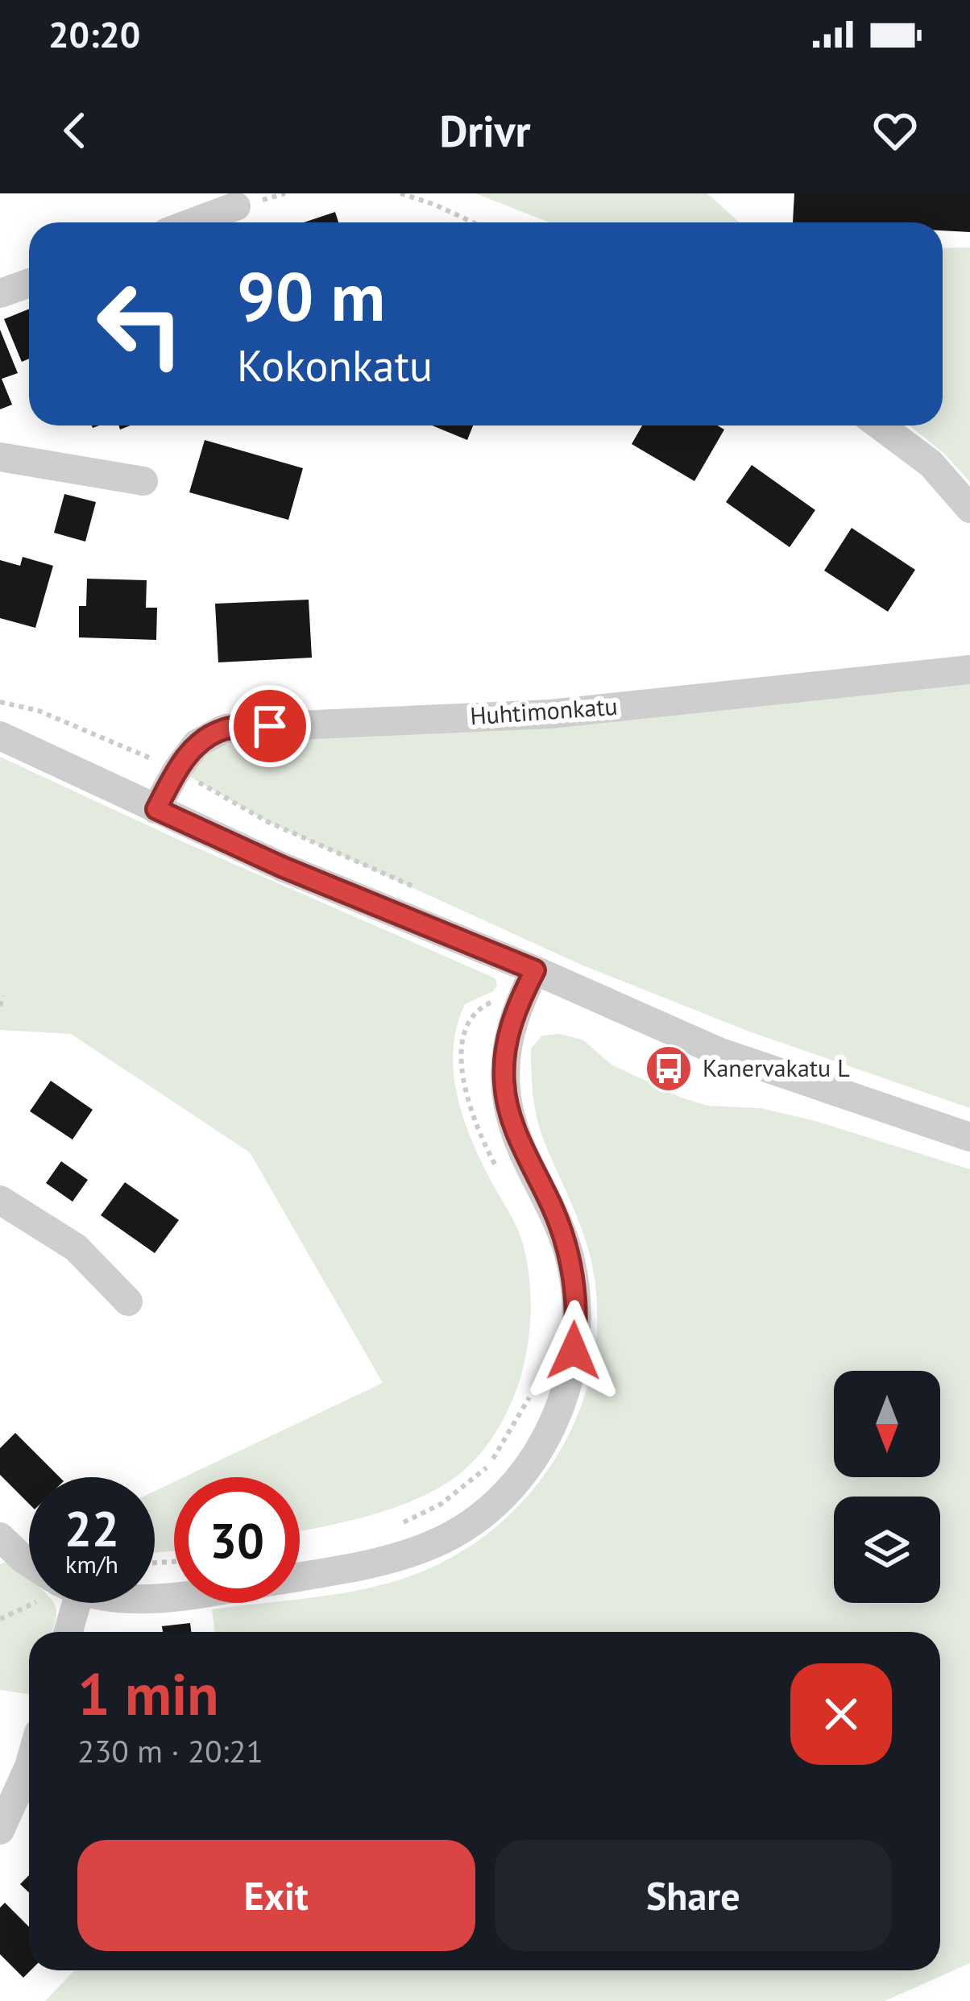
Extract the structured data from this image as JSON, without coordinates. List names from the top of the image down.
{
  "streets": {
    "street": ["Huhtimonkatu"]
  },
  "places": {
    "bus stop": ["Kanervakatu L"]
  },
  "north": "bottom",
  "page": {
    "status": "20:20",
    "header": "Drivr",
    "turn": ["90 m", "Kokonkatu"],
    "speed": "22 km/h",
    "limit": "30",
    "heading": ["1 min", "230 m · 20:21"],
    "buttons": ["Exit", "Share"]
  }
}
